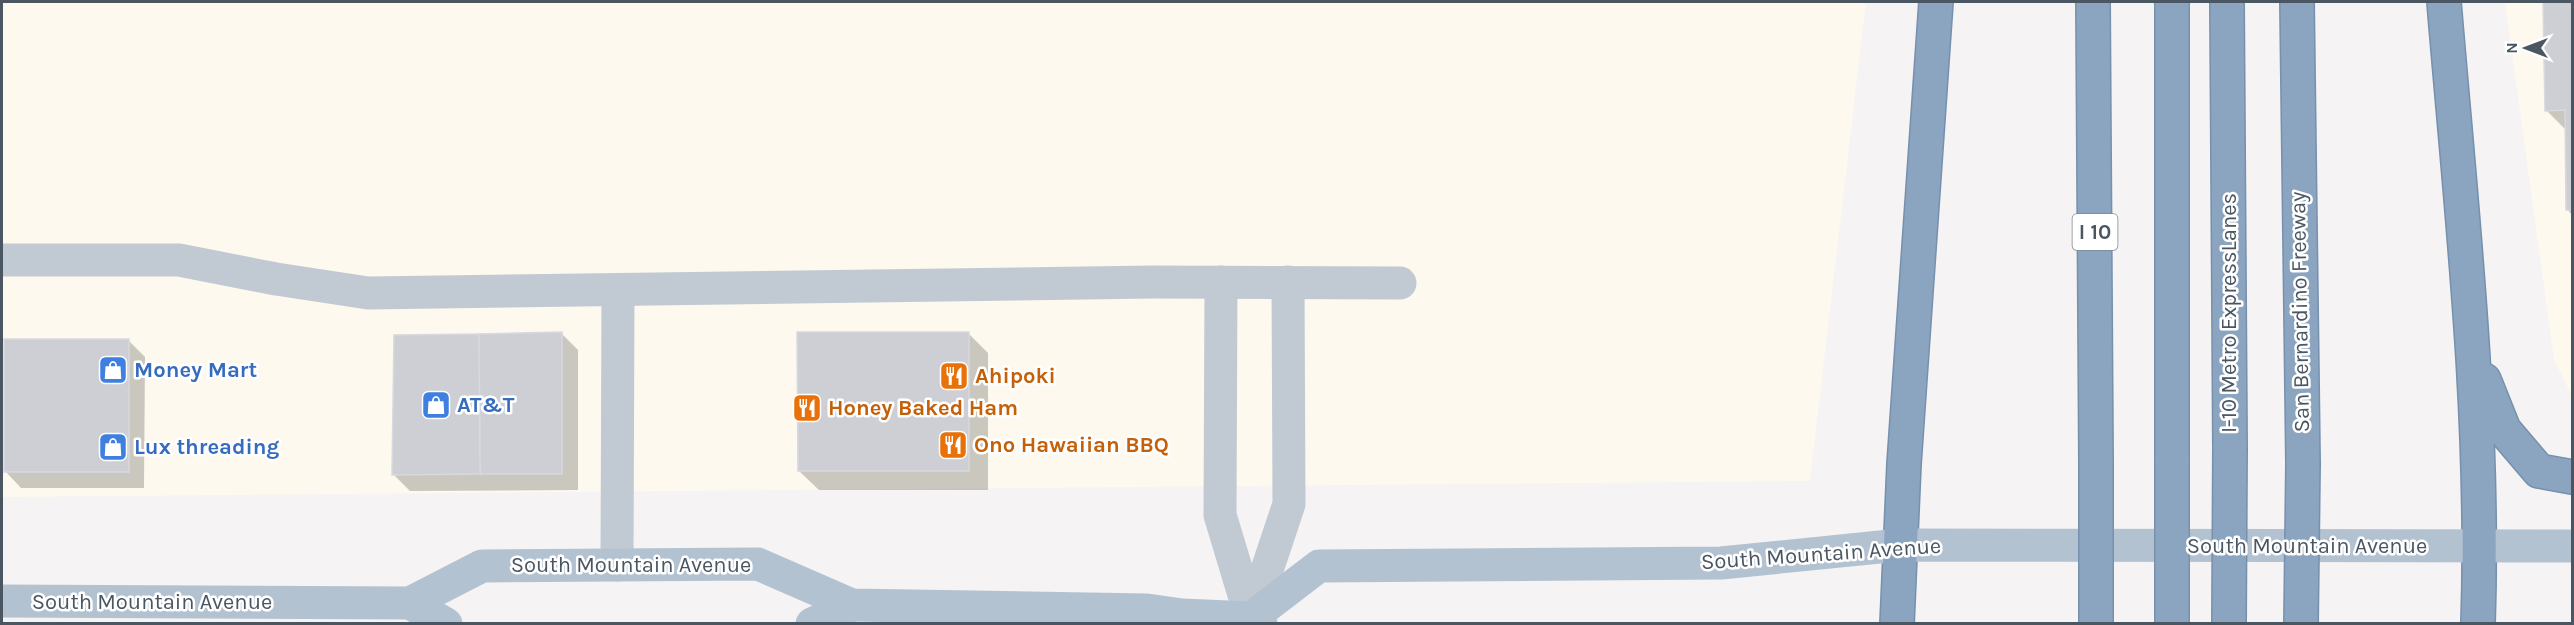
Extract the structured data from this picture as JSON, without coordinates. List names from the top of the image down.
{
  "streets": {
    "highway": ["I 10", "San Bernardino Freeway", "I-10 Metro ExpressLanes"],
    "main road": ["South Mountain Avenue"]
  },
  "places": {
    "shop": ["Money Mart", "AT&T", "Lux threading"],
    "restaurant": ["Ahipoki", "Honey Baked Ham", "Ono Hawaiian BBQ"]
  },
  "north": "left"
}
